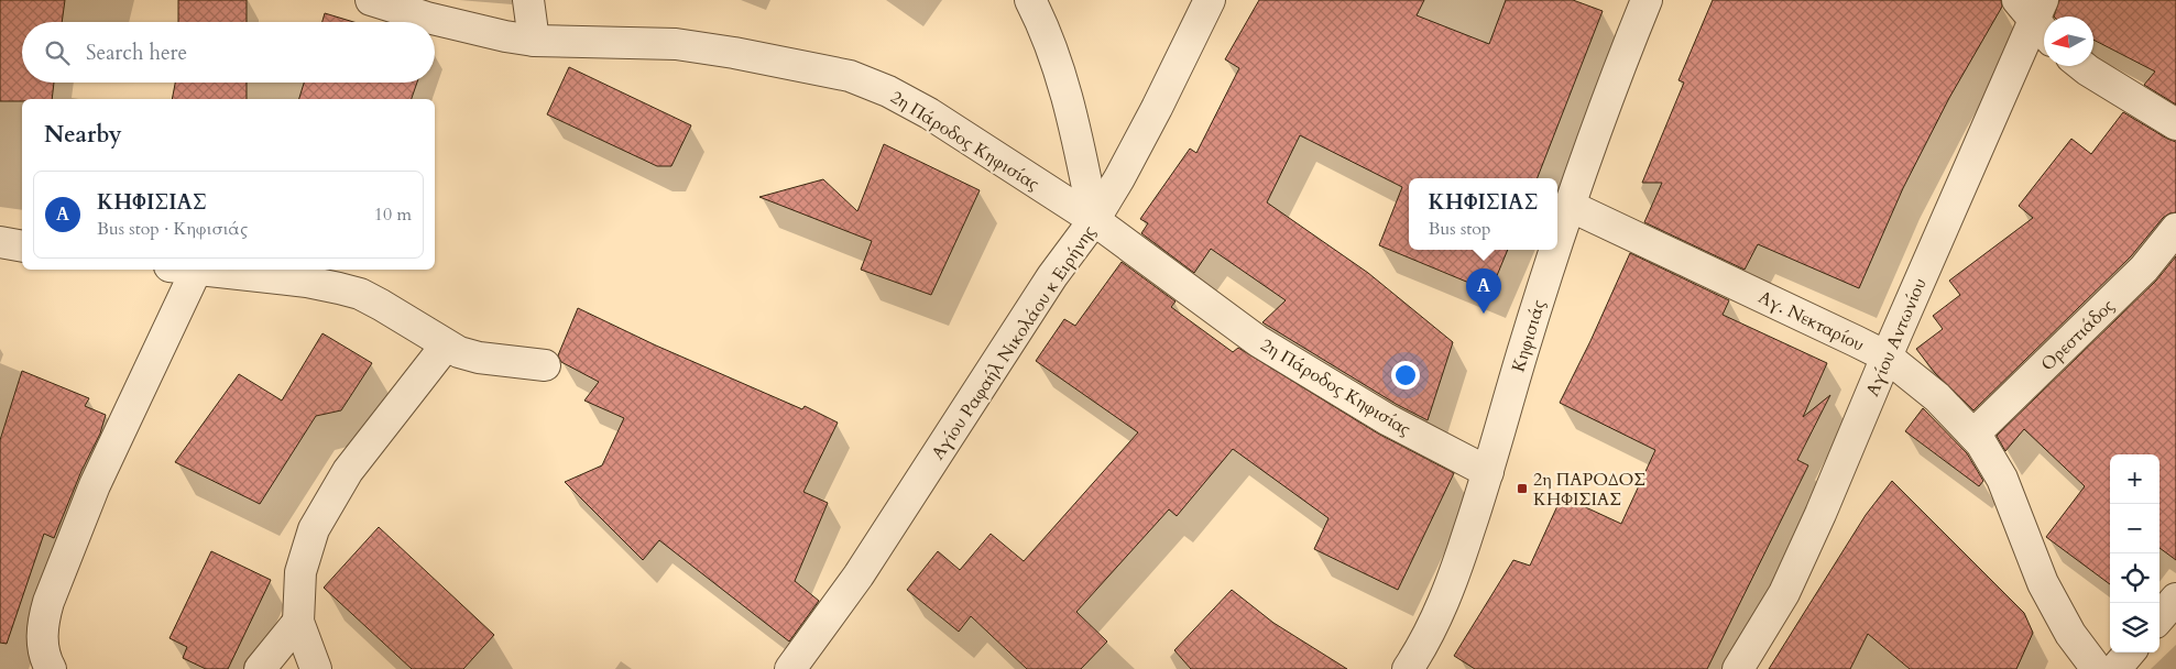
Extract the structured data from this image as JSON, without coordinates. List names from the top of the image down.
{
  "streets": {
    "street": [
      "2η Πάροδος Κηφισίας",
      "Αγ. Νεκταρίου",
      "Ορεστιάδος",
      "Κηφισιάς",
      "Αγίου Αντωνίου",
      "Αγίου Ραφαήλ Νικολάου κ Ειρήνης"
    ]
  },
  "crossings": [
    ["2η Πάροδος Κηφισίας", "Κηφισιάς"],
    ["2η Πάροδος Κηφισίας", "Αγίου Ραφαήλ Νικολάου κ Ειρήνης"],
    ["Αγ. Νεκταρίου", "Ορεστιάδος"],
    ["Αγ. Νεκταρίου", "Κηφισιάς"],
    ["Αγ. Νεκταρίου", "Αγίου Αντωνίου"]
  ],
  "places": {
    "transit": ["2η ΠΑΡΟΔΟΣ ΚΗΦΙΣΙΑΣ"]
  },
  "north": "left",
  "page": {
    "search": "Search here",
    "heading": "Nearby",
    "list": [
      {
        "mark": "A",
        "name": "ΚΗΦΙΣΙΑΣ",
        "note": "Bus stop · Κηφισιάς",
        "value": "10 m"
      }
    ],
    "popup": ["ΚΗΦΙΣΙΑΣ", "Bus stop"],
    "pins": "A",
    "map_buttons": ["+", "−"]
  }
}
